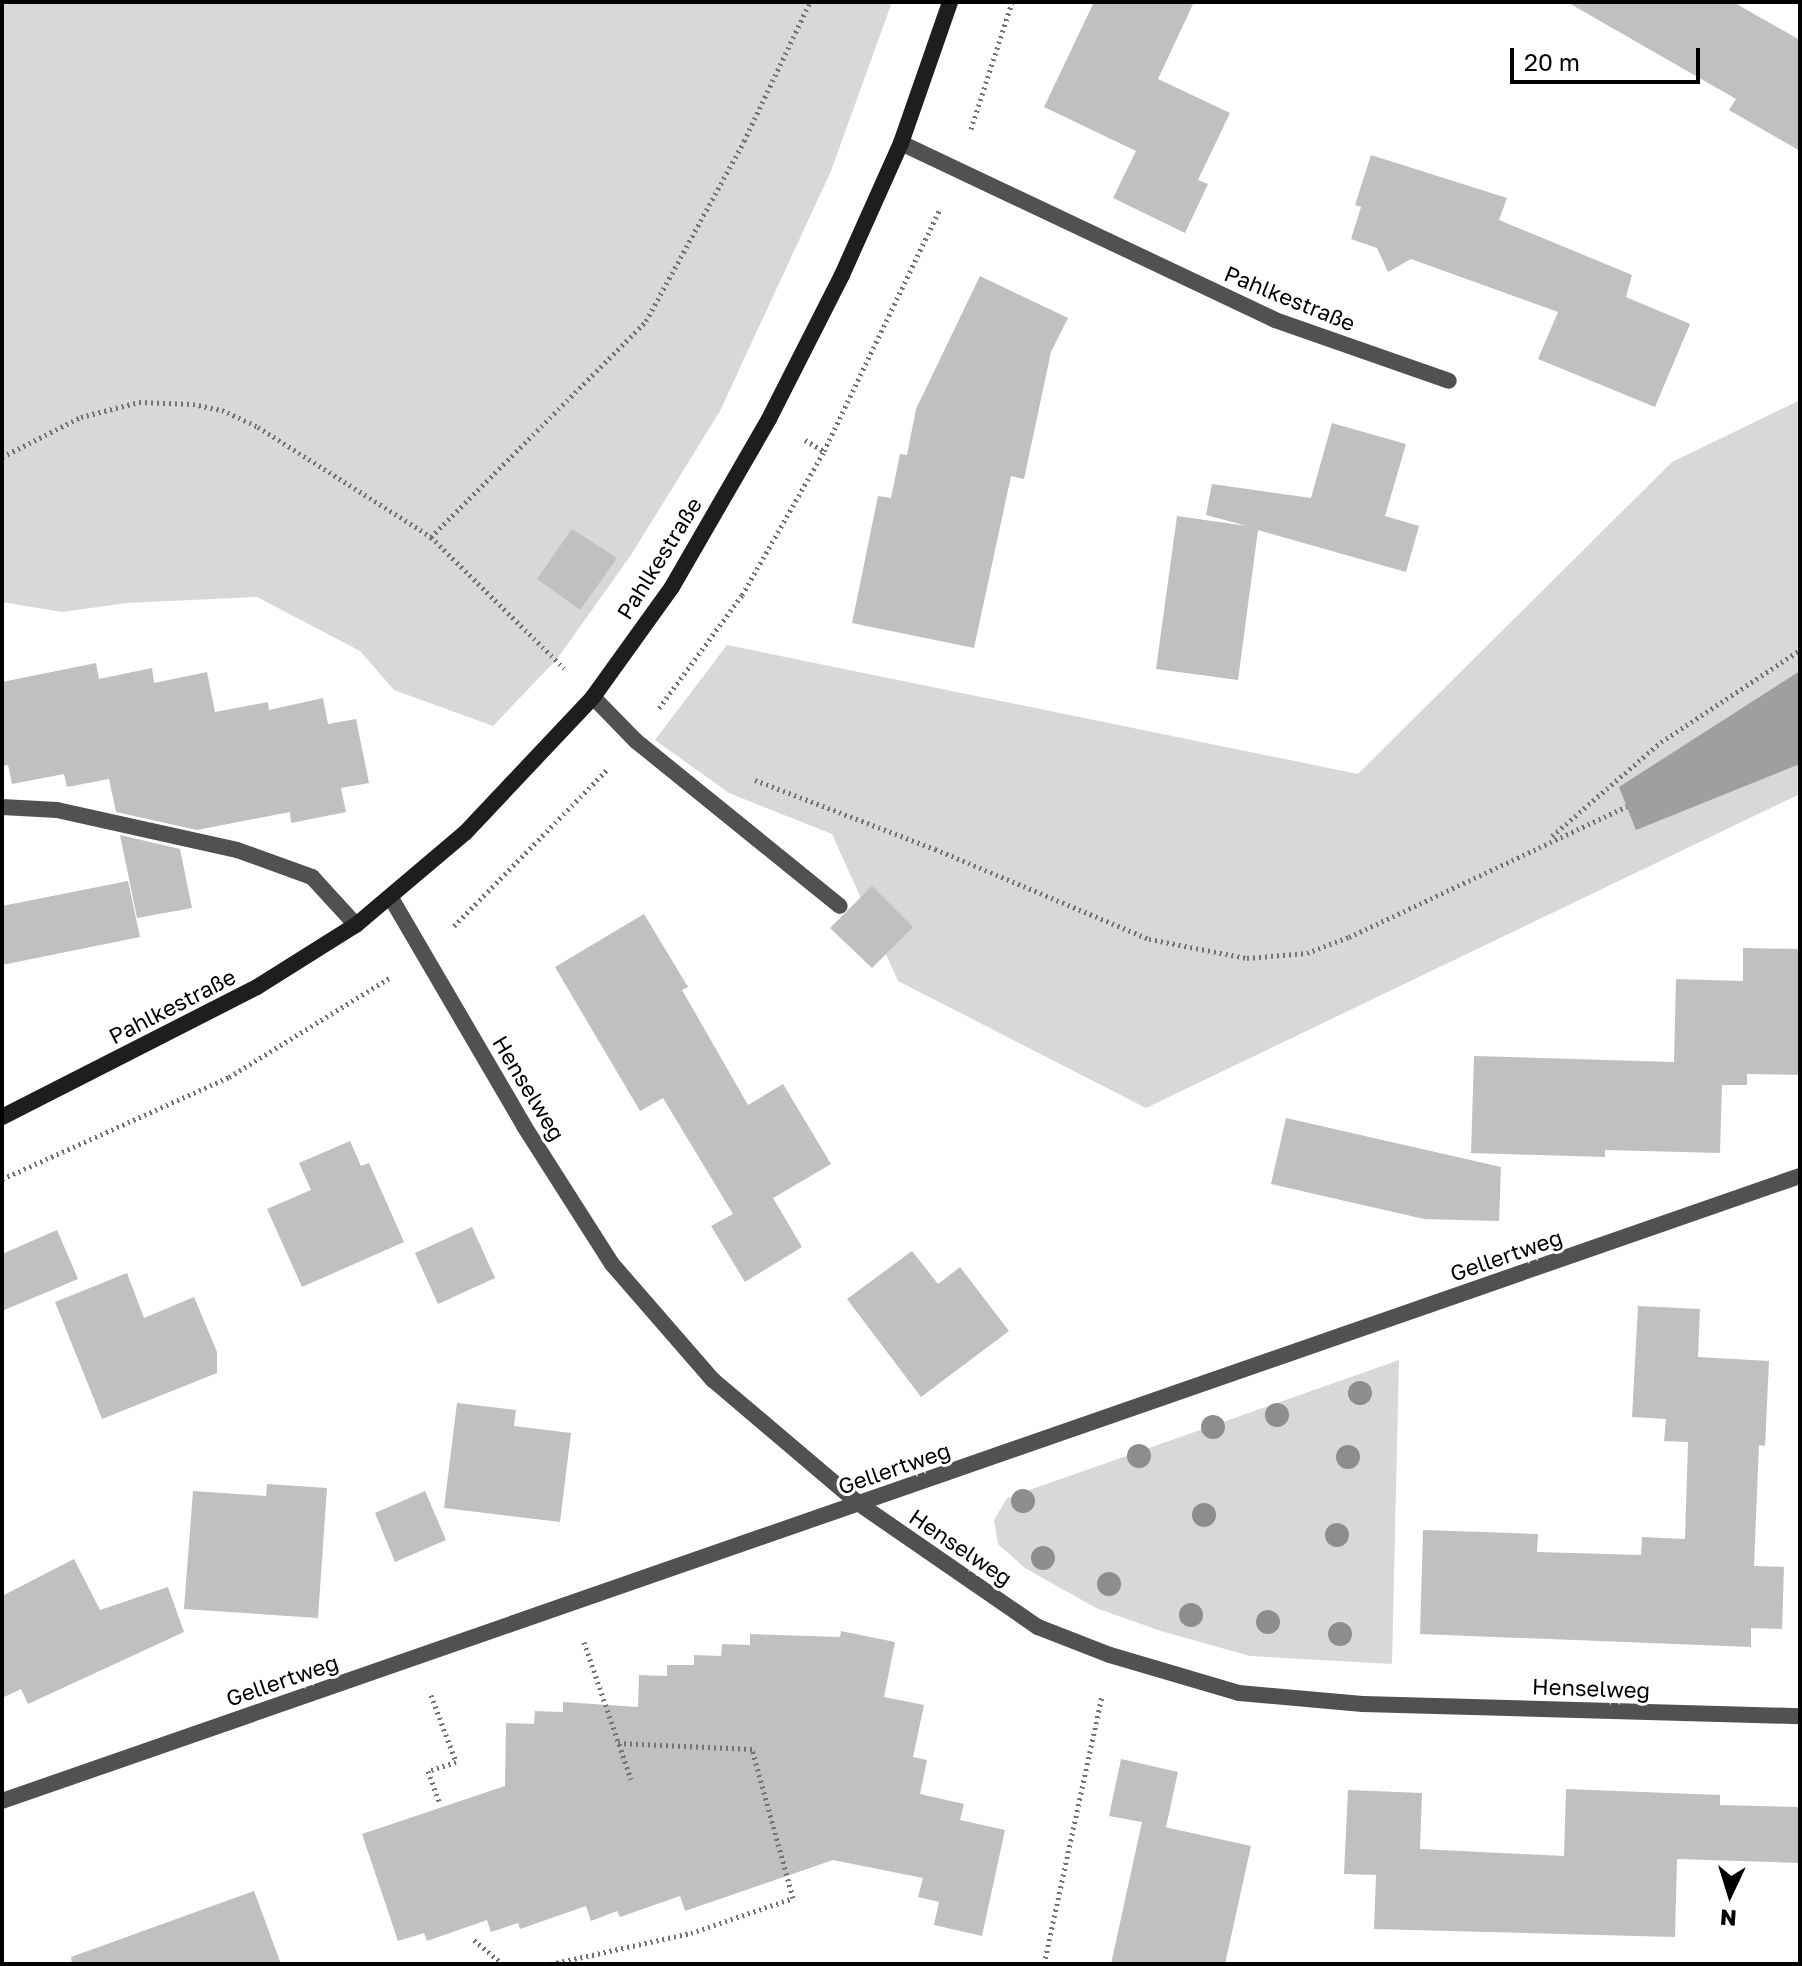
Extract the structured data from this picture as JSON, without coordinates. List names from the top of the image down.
{
  "streets": {
    "street": ["Pahlkestraße", "Henselweg", "Gellertweg"]
  },
  "crossings": [
    ["Pahlkestraße", "Henselweg"],
    ["Henselweg", "Gellertweg"]
  ],
  "scale_bar": "20 m",
  "north": "bottom"
}
